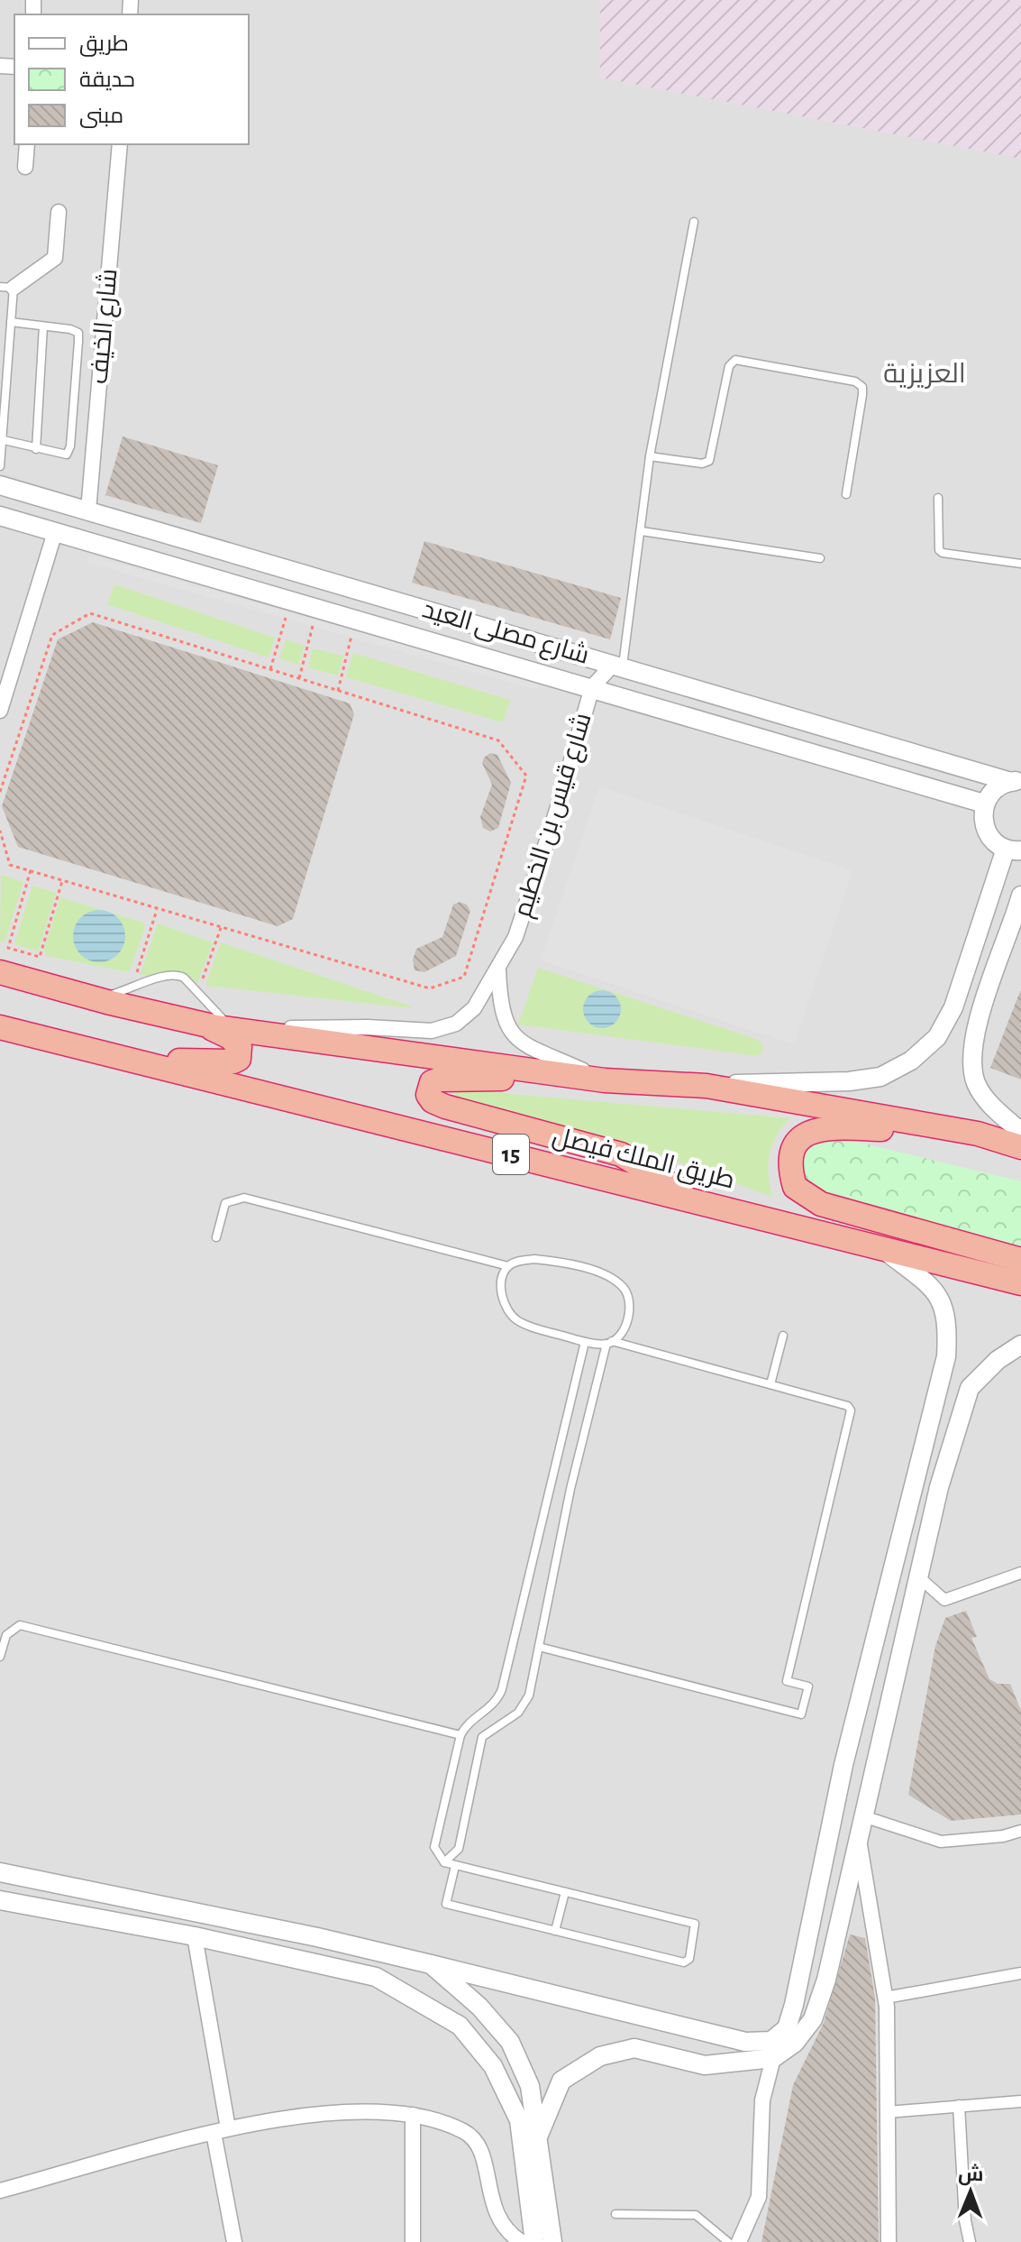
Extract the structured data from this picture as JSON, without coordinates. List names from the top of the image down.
{
  "streets": {
    "highway": ["15", "طريق الملك فيصل"],
    "street": ["شارع الخيف", "شارع مصلى العيد", "شارع قيس بن الخطيم"]
  },
  "crossings": [
    ["شارع الخيف", "شارع مصلى العيد"],
    ["شارع مصلى العيد", "شارع قيس بن الخطيم"]
  ],
  "districts": ["العزيزية"],
  "legend": ["طريق", "حديقة", "مبنى"],
  "north": "top"
}
